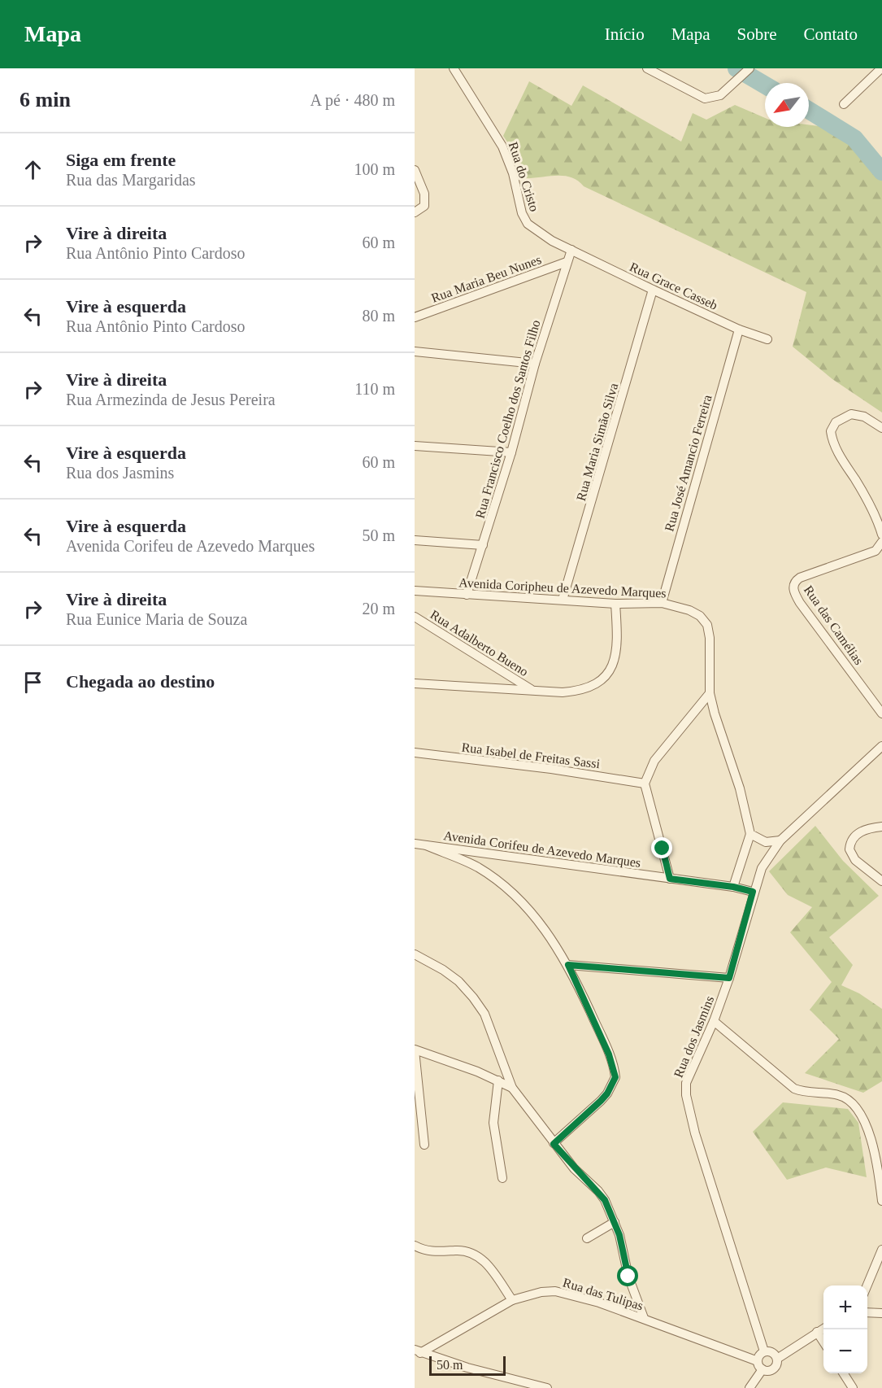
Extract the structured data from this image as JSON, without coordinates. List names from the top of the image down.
{
  "streets": {
    "street": [
      "Rua do Cristo",
      "Rua Maria Beu Nunes",
      "Rua Grace Casseb",
      "Rua Francisco Coelho dos Santos Filho",
      "Rua Maria Simão Silva",
      "Rua José Amancio Ferreira",
      "Avenida Coripheu de Azevedo Marques",
      "Rua das Camélias",
      "Rua Adalberto Bueno",
      "Rua Isabel de Freitas Sassi",
      "Avenida Corifeu de Azevedo Marques",
      "Rua dos Jasmins",
      "Rua das Tulipas"
    ]
  },
  "crossings": [
    ["Rua do Cristo", "Rua Grace Casseb"],
    ["Rua do Cristo", "Rua Francisco Coelho dos Santos Filho"],
    ["Rua Maria Beu Nunes", "Rua Francisco Coelho dos Santos Filho"],
    ["Rua Grace Casseb", "Rua Francisco Coelho dos Santos Filho"],
    ["Rua Grace Casseb", "Rua Maria Simão Silva"],
    ["Rua Grace Casseb", "Rua José Amancio Ferreira"],
    ["Rua Francisco Coelho dos Santos Filho", "Avenida Coripheu de Azevedo Marques"],
    ["Rua Maria Simão Silva", "Avenida Coripheu de Azevedo Marques"],
    ["Rua José Amancio Ferreira", "Avenida Coripheu de Azevedo Marques"],
    ["Avenida Corifeu de Azevedo Marques", "Rua dos Jasmins"],
    ["Rua dos Jasmins", "Rua das Tulipas"]
  ],
  "scale_bar": "50 m",
  "north": "bottom left",
  "page": {
    "header": "Mapa",
    "nav": [
      "Início",
      "Mapa",
      "Sobre",
      "Contato"
    ],
    "heading": ["6 min", "A pé · 480 m"],
    "list": [
      ["Siga em frente", "Rua das Margaridas", "100 m"],
      ["Vire à direita", "Rua Antônio Pinto Cardoso", "60 m"],
      ["Vire à esquerda", "Rua Antônio Pinto Cardoso", "80 m"],
      ["Vire à direita", "Rua Armezinda de Jesus Pereira", "110 m"],
      ["Vire à esquerda", "Rua dos Jasmins", "60 m"],
      ["Vire à esquerda", "Avenida Corifeu de Azevedo Marques", "50 m"],
      ["Vire à direita", "Rua Eunice Maria de Souza", "20 m"],
      "Chegada ao destino"
    ],
    "map_buttons": ["+", "−"],
    "scale": "50 m"
  }
}
